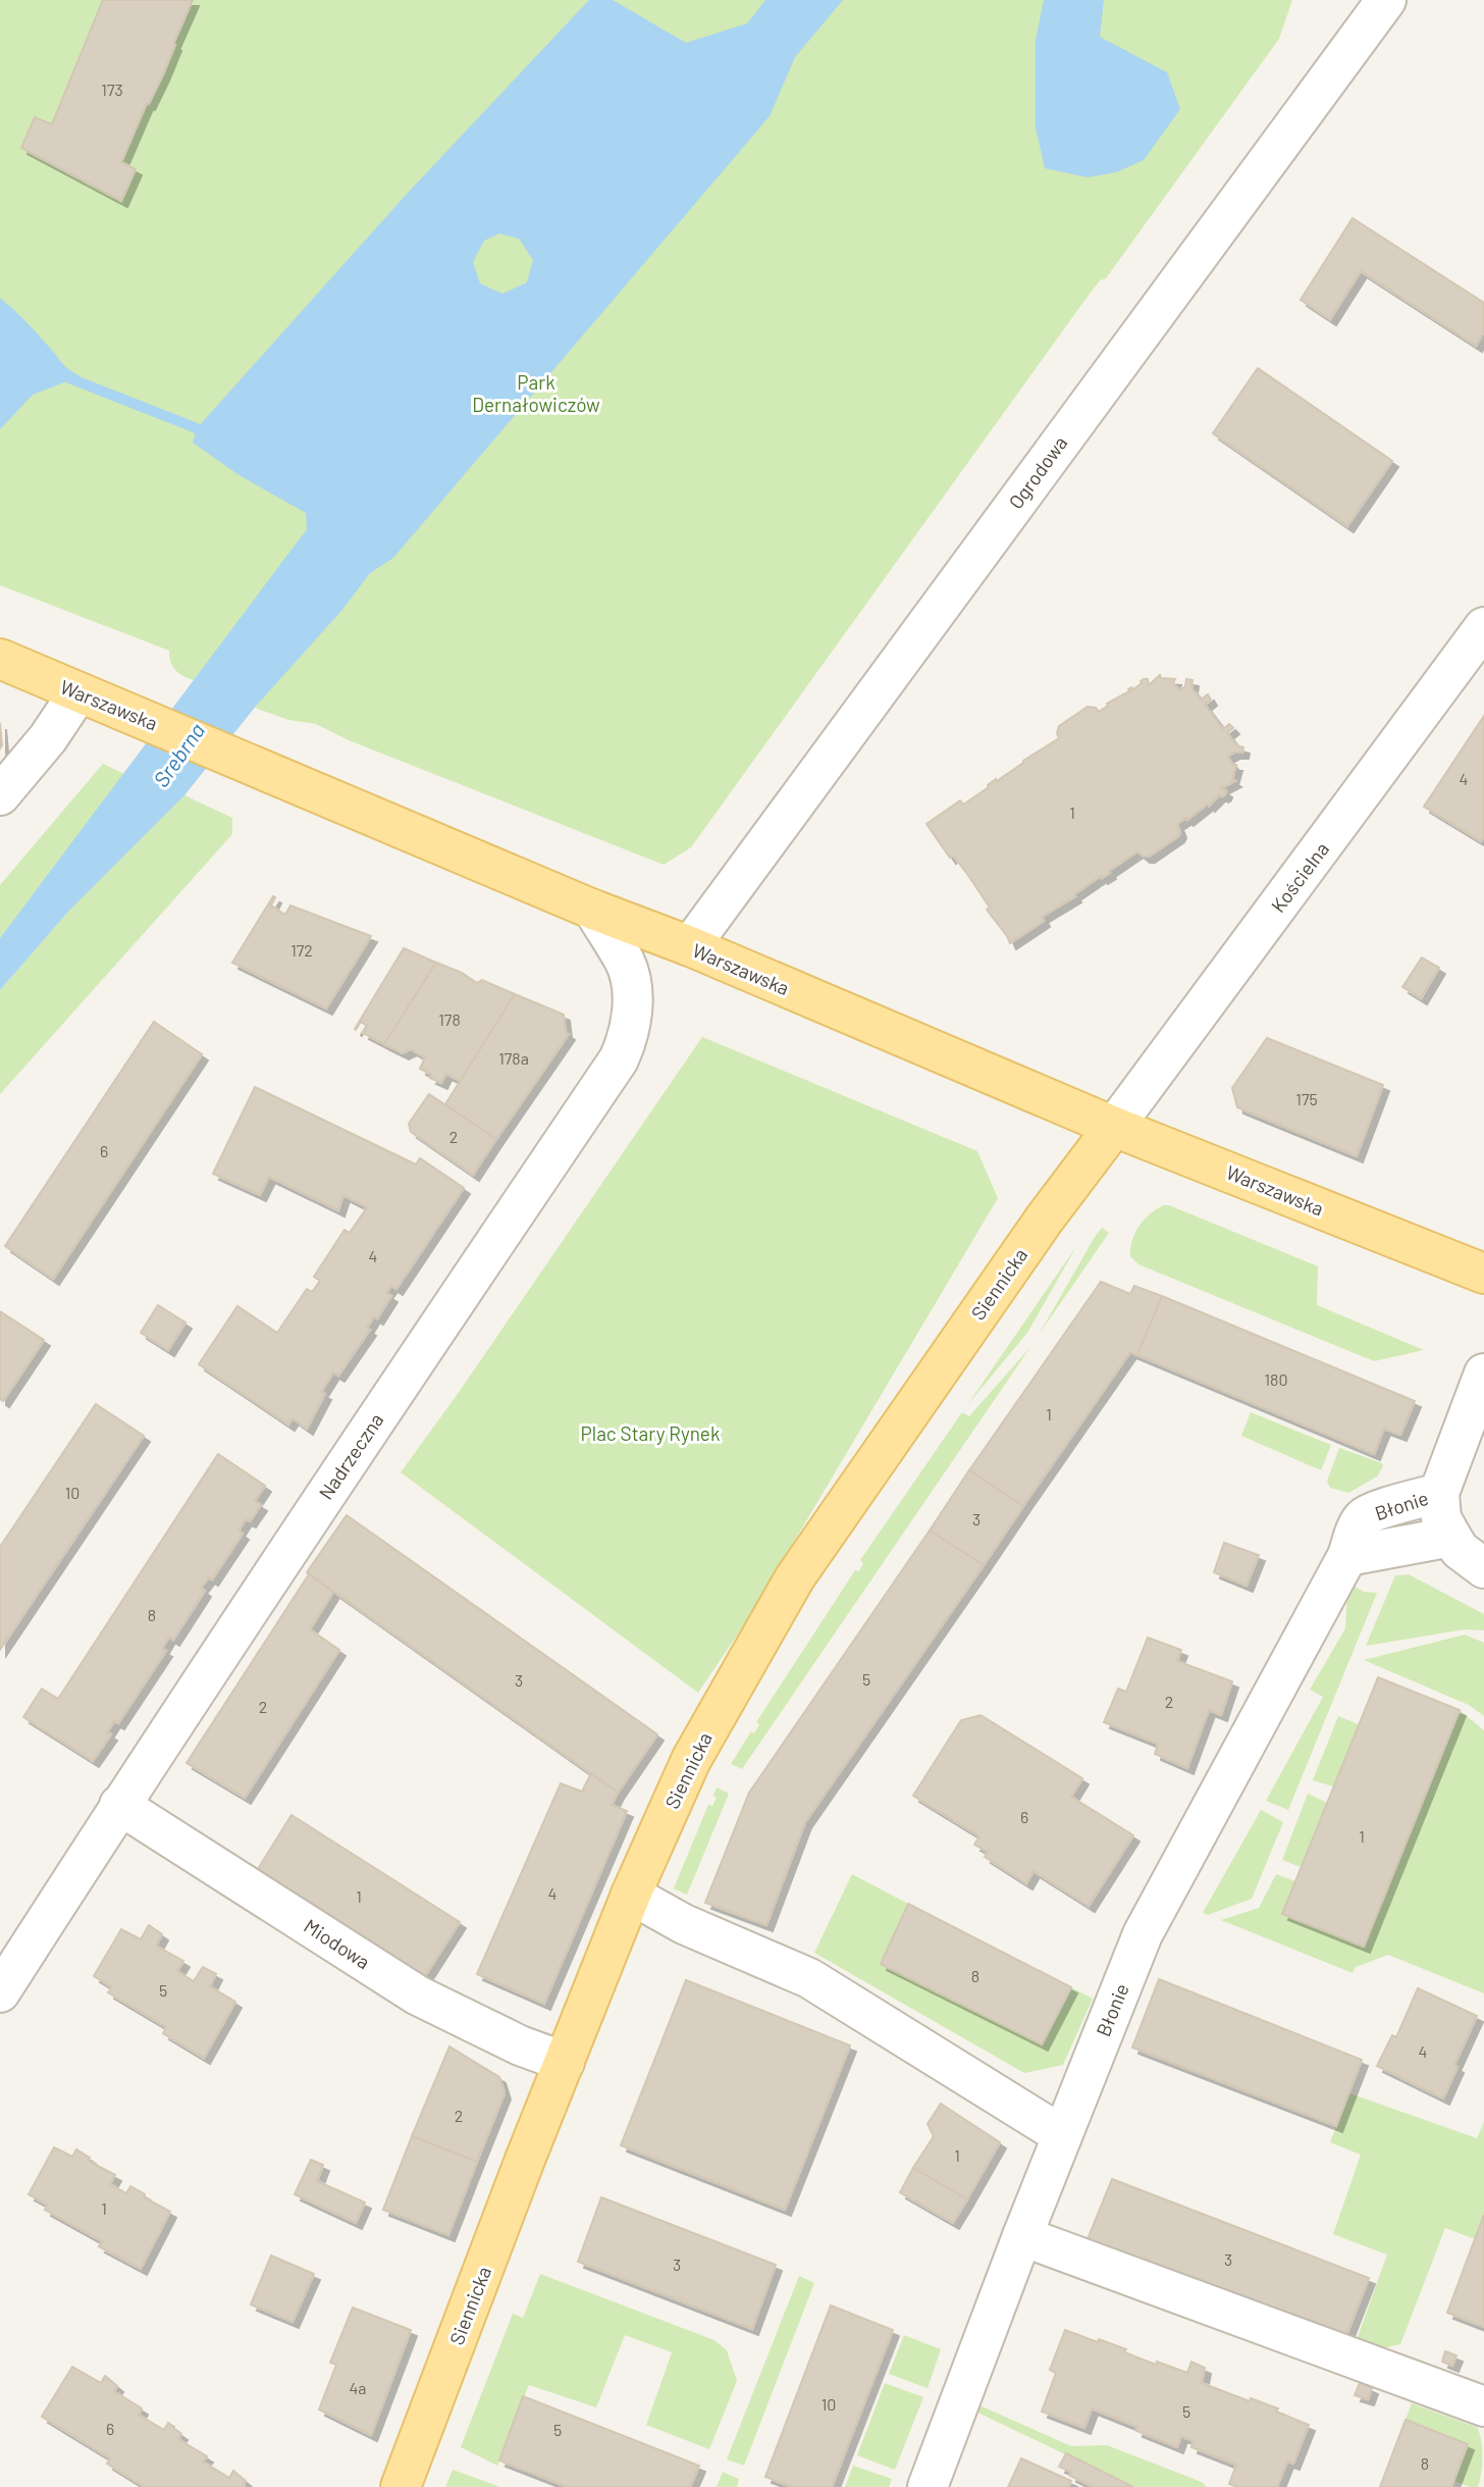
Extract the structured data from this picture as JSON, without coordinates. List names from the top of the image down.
{
  "streets": {
    "main road": ["Warszawska", "Siennicka"],
    "street": [
      "Ogrodowa",
      "Kościelna",
      "Nadrzeczna",
      "Błonie",
      "Miodowa"
    ]
  },
  "crossings": [
    ["Ogrodowa", "Warszawska"],
    ["Warszawska", "Kościelna"],
    ["Warszawska", "Siennicka"],
    ["Warszawska", "Nadrzeczna"],
    ["Kościelna", "Siennicka"],
    ["Siennicka", "Miodowa"],
    ["Nadrzeczna", "Miodowa"]
  ],
  "water": ["Srebrna"],
  "parks": ["Park Dernałowiczów", "Plac Stary Rynek"],
  "house_numbers": [
    "173",
    "4",
    "1",
    "172",
    "178",
    "178a",
    "175",
    "2",
    "6",
    "4",
    "180",
    "1",
    "10",
    "3",
    "8",
    "5",
    "3",
    "2",
    "2",
    "6",
    "1",
    "4",
    "1",
    "8",
    "5",
    "4",
    "2",
    "1",
    "1",
    "3",
    "3",
    "4a",
    "10",
    "5",
    "6",
    "5",
    "8"
  ]
}
